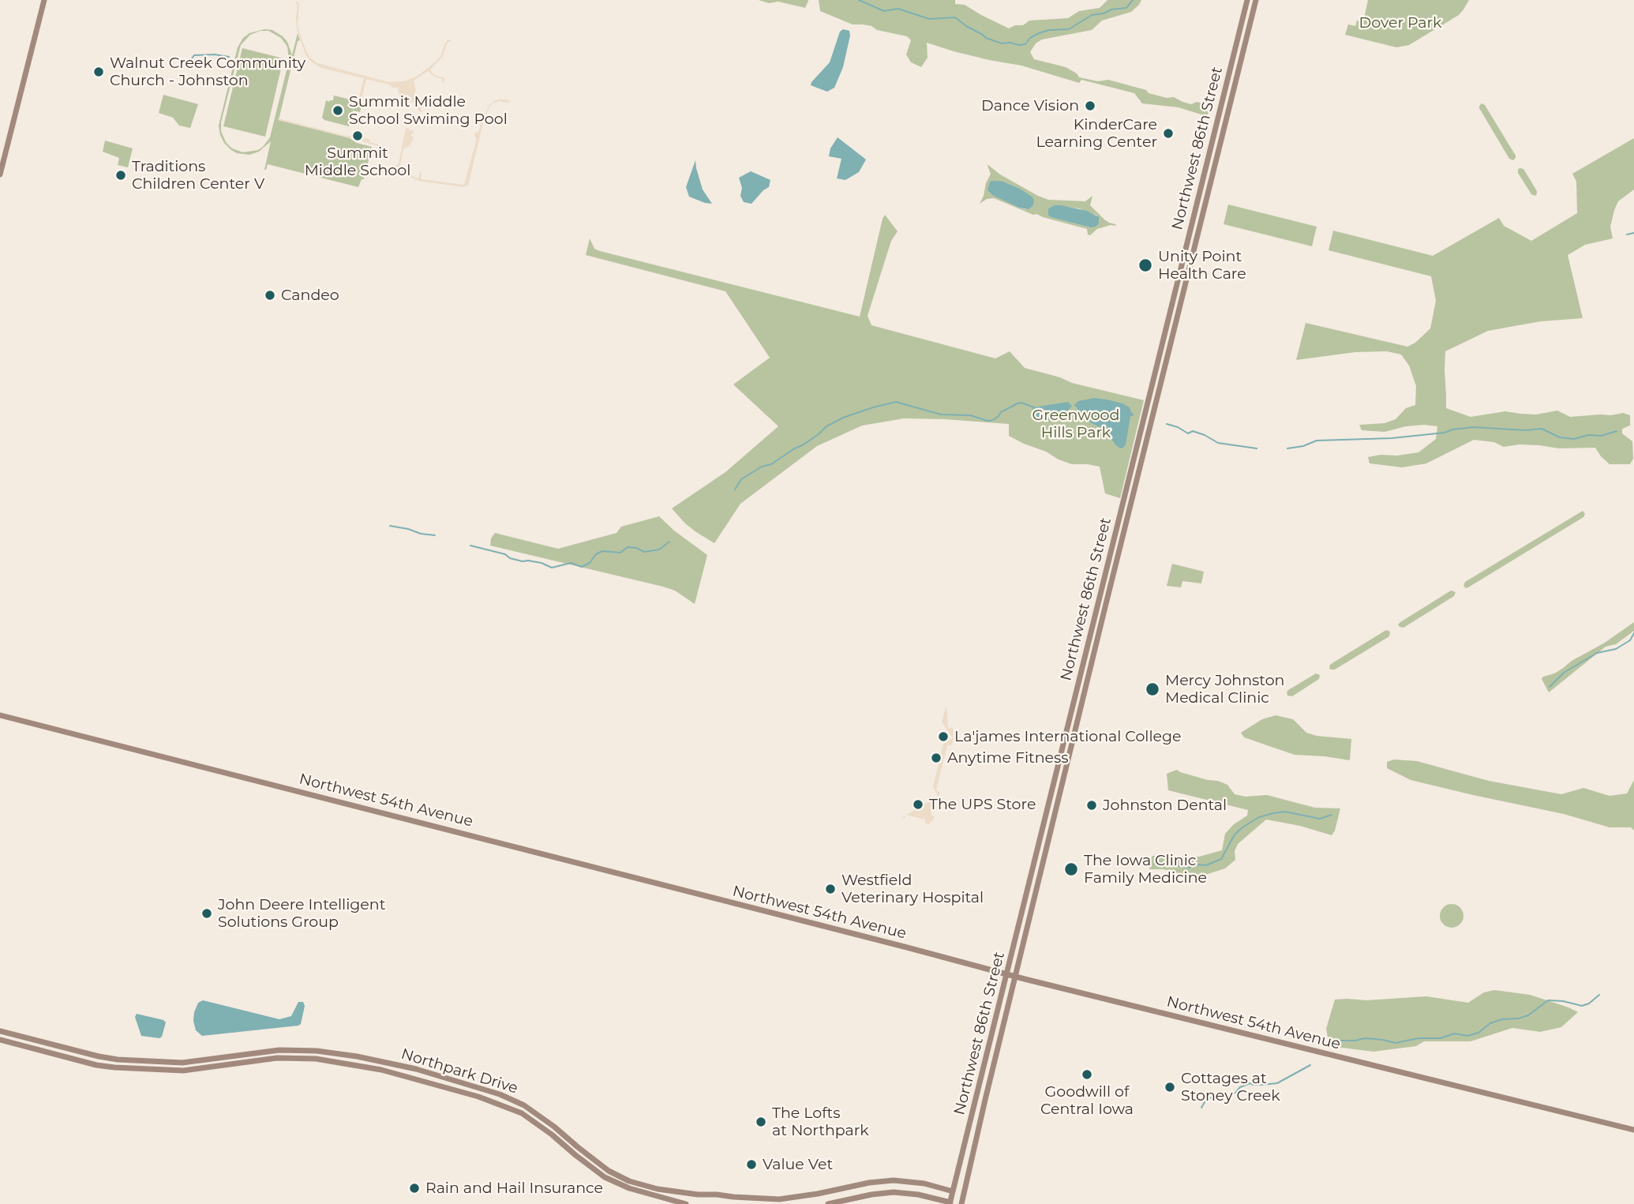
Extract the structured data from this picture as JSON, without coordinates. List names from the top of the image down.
{
  "streets": {
    "street": ["Northwest 86th Street", "Northwest 54th Avenue", "Northpark Drive"]
  },
  "crossings": [
    ["Northwest 86th Street", "Northwest 54th Avenue"],
    ["Northwest 86th Street", "Northpark Drive"]
  ],
  "parks": ["Dover Park", "Greenwood Hills Park"],
  "places": [
    "Walnut Creek Community Church - Johnston",
    "Dance Vision",
    "Summit Middle School Swiming Pool",
    "KinderCare Learning Center",
    "Summit Middle School",
    "Traditions Children Center V",
    "Unity Point Health Care",
    "Candeo",
    "Mercy Johnston Medical Clinic",
    "La'james International College",
    "Anytime Fitness",
    "The UPS Store",
    "Johnston Dental",
    "The Iowa Clinic Family Medicine",
    "Westfield Veterinary Hospital",
    "John Deere Intelligent Solutions Group",
    "Goodwill of Central Iowa",
    "Cottages at Stoney Creek",
    "The Lofts at Northpark",
    "Value Vet",
    "Rain and Hail Insurance"
  ]
}
